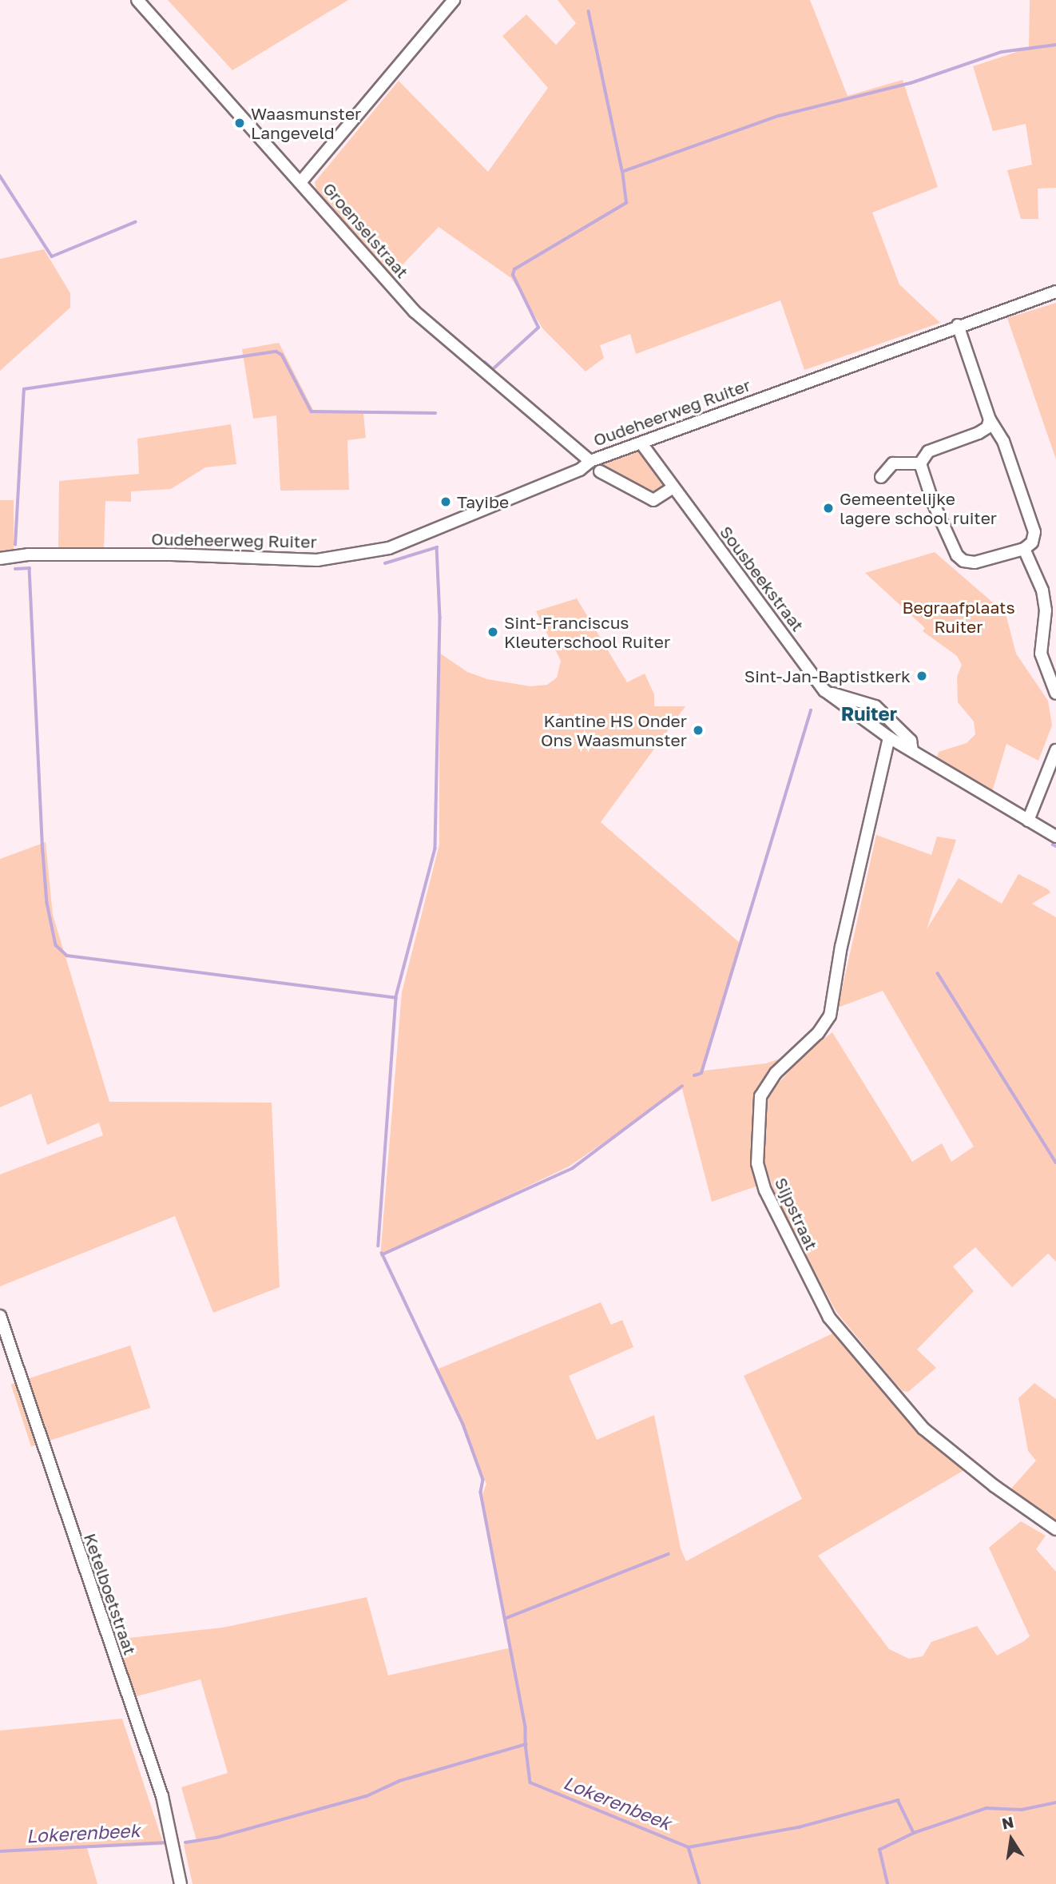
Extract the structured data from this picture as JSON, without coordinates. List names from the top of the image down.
{
  "streets": {
    "street": [
      "Groenselstraat",
      "Oudeheerweg Ruiter",
      "Sousbeekstraat",
      "Sijpstraat",
      "Ketelboetstraat"
    ]
  },
  "crossings": [
    ["Groenselstraat", "Oudeheerweg Ruiter"],
    ["Oudeheerweg Ruiter", "Sousbeekstraat"],
    ["Sousbeekstraat", "Sijpstraat"]
  ],
  "districts": ["Ruiter"],
  "water": ["Lokerenbeek"],
  "parks": ["Begraafplaats Ruiter"],
  "places": [
    "Waasmunster Langeveld",
    "Tayibe",
    "Gemeentelijke lagere school ruiter",
    "Sint-Franciscus Kleuterschool Ruiter",
    "Sint-Jan-Baptistkerk",
    "Kantine HS Onder Ons Waasmunster"
  ],
  "north": "top"
}
